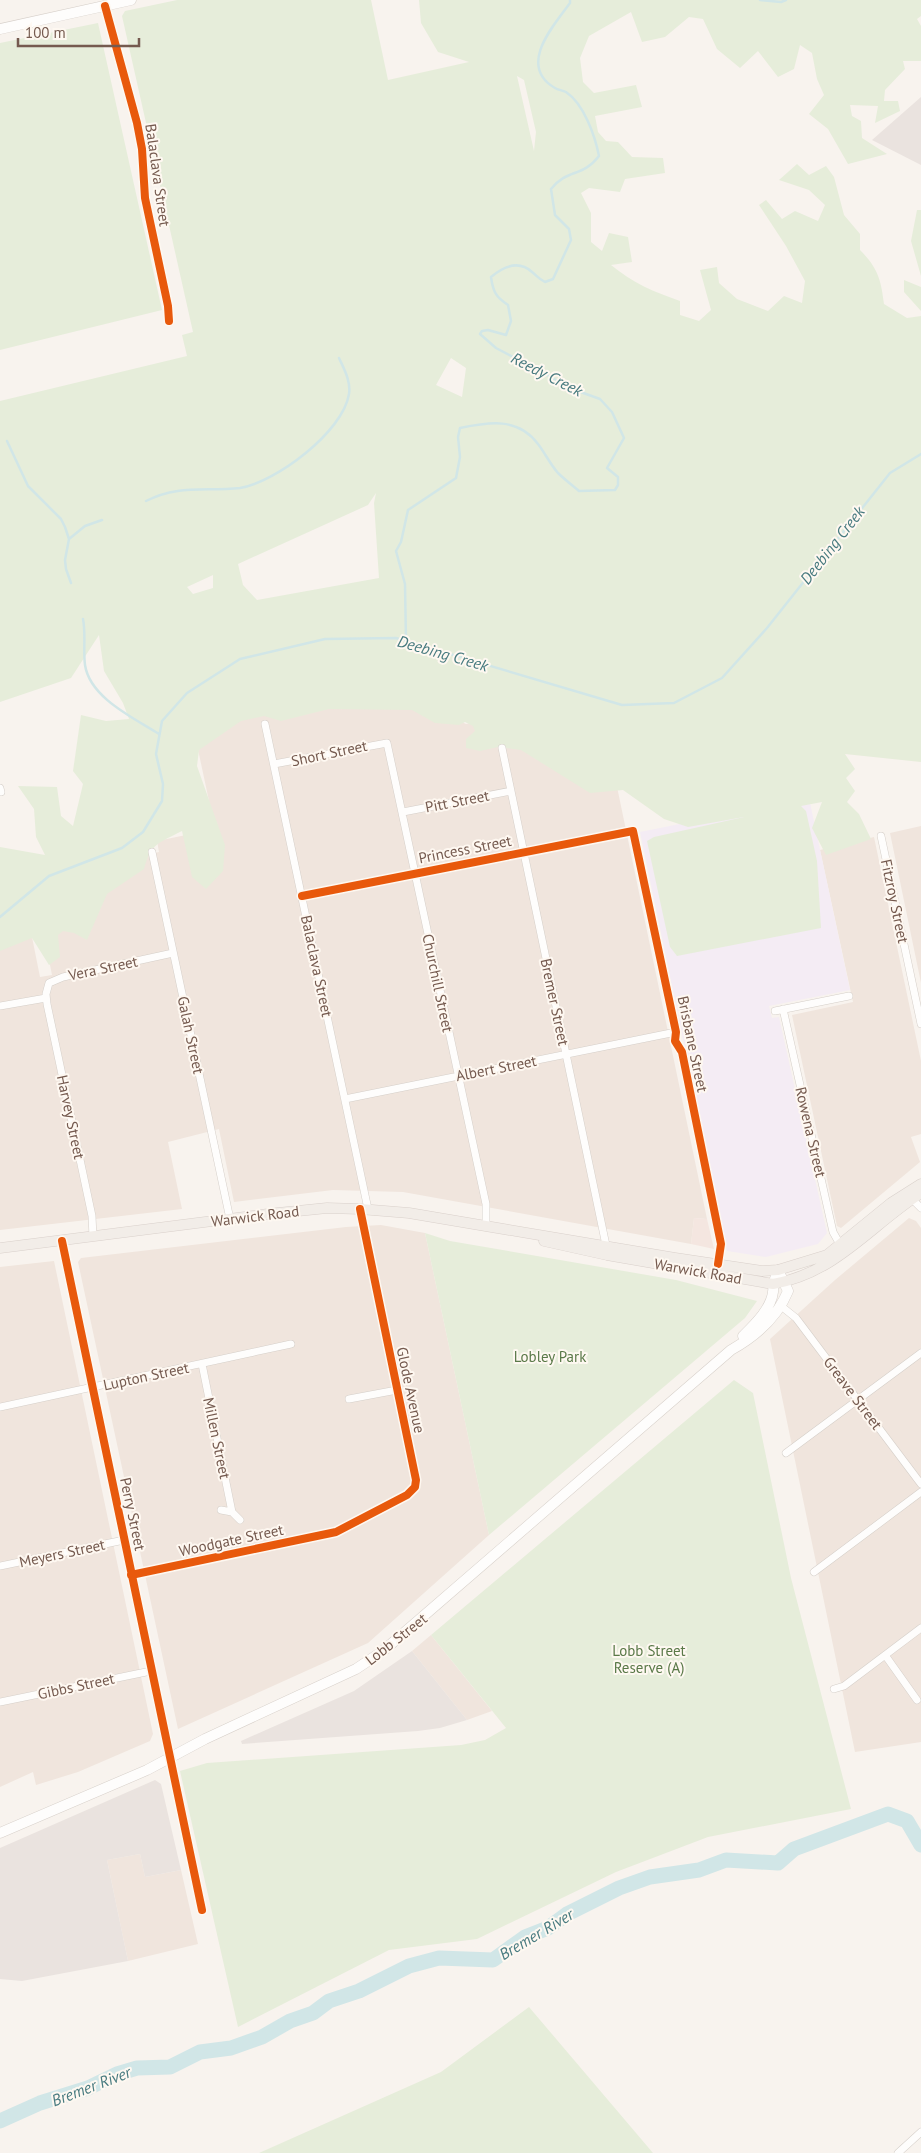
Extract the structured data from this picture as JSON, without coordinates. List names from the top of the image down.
{
  "streets": {
    "main road": ["Warwick Road", "Lobb Street"],
    "street": [
      "Balaclava Street",
      "Short Street",
      "Pitt Street",
      "Princess Street",
      "Fitzroy Street",
      "Vera Street",
      "Churchill Street",
      "Bremer Street",
      "Galah Street",
      "Brisbane Street",
      "Albert Street",
      "Harvey Street",
      "Rowena Street",
      "Lupton Street",
      "Glode Avenue",
      "Greave Street",
      "Millen Street",
      "Perry Street",
      "Woodgate Street",
      "Meyers Street",
      "Gibbs Street"
    ]
  },
  "crossings": [
    ["Balaclava Street", "Short Street"],
    ["Balaclava Street", "Princess Street"],
    ["Balaclava Street", "Albert Street"],
    ["Balaclava Street", "Warwick Road"],
    ["Balaclava Street", "Glode Avenue"],
    ["Short Street", "Churchill Street"],
    ["Pitt Street", "Churchill Street"],
    ["Pitt Street", "Bremer Street"],
    ["Princess Street", "Churchill Street"],
    ["Princess Street", "Bremer Street"],
    ["Princess Street", "Brisbane Street"],
    ["Vera Street", "Galah Street"],
    ["Vera Street", "Harvey Street"],
    ["Churchill Street", "Albert Street"],
    ["Churchill Street", "Warwick Road"],
    ["Bremer Street", "Albert Street"],
    ["Bremer Street", "Warwick Road"],
    ["Galah Street", "Warwick Road"],
    ["Brisbane Street", "Albert Street"],
    ["Brisbane Street", "Warwick Road"],
    ["Harvey Street", "Warwick Road"],
    ["Rowena Street", "Warwick Road"],
    ["Warwick Road", "Glode Avenue"],
    ["Warwick Road", "Perry Street"],
    ["Warwick Road", "Lobb Street"],
    ["Lupton Street", "Millen Street"],
    ["Lupton Street", "Perry Street"],
    ["Glode Avenue", "Woodgate Street"],
    ["Greave Street", "Lobb Street"],
    ["Perry Street", "Woodgate Street"],
    ["Perry Street", "Meyers Street"],
    ["Perry Street", "Lobb Street"],
    ["Perry Street", "Gibbs Street"]
  ],
  "water": ["Reedy Creek", "Deebing Creek", "Bremer River"],
  "parks": ["Lobley Park", "Lobb Street Reserve (A)"],
  "scale_bar": "100 m"
}
